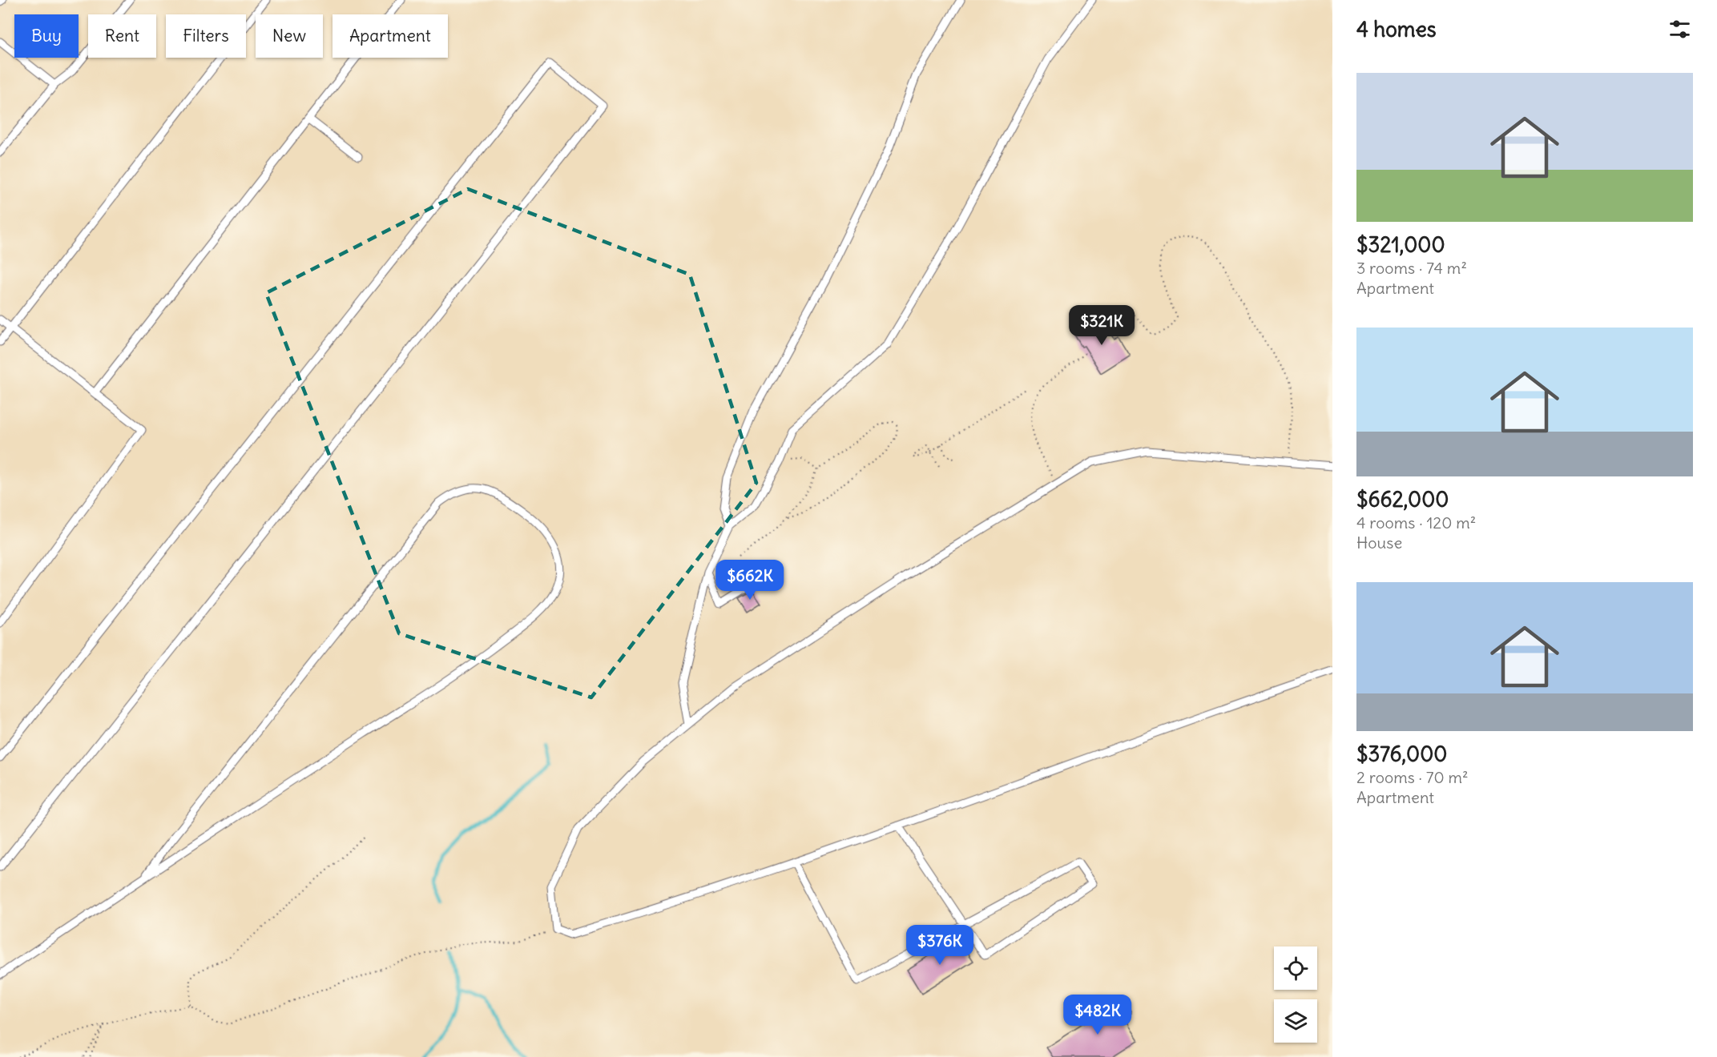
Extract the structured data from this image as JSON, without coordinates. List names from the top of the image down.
{
  "page": {
    "heading": "4 homes",
    "chip": [
      "Buy",
      "Rent",
      "Filters",
      "New",
      "Apartment"
    ],
    "list": [
      {
        "name": "$321,000",
        "note": "3 rooms · 74 m² · Apartment"
      },
      {
        "name": "$662,000",
        "note": "4 rooms · 120 m² · House"
      },
      {
        "name": "$376,000",
        "note": "2 rooms · 70 m² · Apartment"
      }
    ],
    "price": [
      "$321K",
      "$662K",
      "$376K",
      "$482K"
    ]
  }
}
